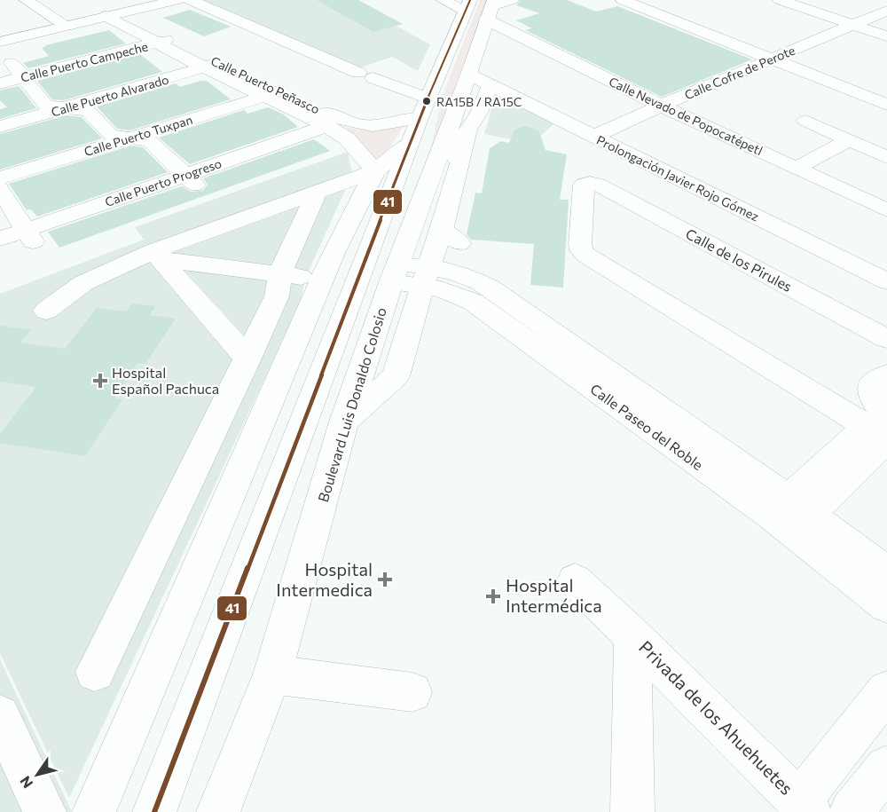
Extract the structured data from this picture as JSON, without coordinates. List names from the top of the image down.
{
  "streets": {
    "street": [
      "Calle Puerto Campeche",
      "Calle Cofre de Perote",
      "Calle Puerto Peñasco",
      "Calle Puerto Alvarado",
      "Calle Nevado de Popocatépetl",
      "Calle Puerto Tuxpan",
      "Prolongación Javier Rojo Gómez",
      "Calle Puerto Progreso",
      "Calle de los Pirules",
      "Boulevard Luis Donaldo Colosio",
      "Calle Paseo del Roble",
      "Privada de los Ahuehuetes"
    ]
  },
  "crossings": [
    ["Calle Puerto Campeche", "Calle Puerto Peñasco"],
    ["Calle Cofre de Perote", "Calle Nevado de Popocatépetl"],
    ["Calle Cofre de Perote", "Prolongación Javier Rojo Gómez"],
    ["Calle Puerto Peñasco", "Calle Puerto Alvarado"],
    ["Calle Puerto Peñasco", "Calle Puerto Tuxpan"],
    ["Calle Puerto Peñasco", "Calle Puerto Progreso"],
    ["Calle Nevado de Popocatépetl", "Boulevard Luis Donaldo Colosio"],
    ["Prolongación Javier Rojo Gómez", "Boulevard Luis Donaldo Colosio"],
    ["Boulevard Luis Donaldo Colosio", "Calle Paseo del Roble"]
  ],
  "places": {
    "other": ["RA15B / RA15C"],
    "health": ["Hospital Español Pachuca", "Hospital Intermedica", "Hospital Intermédica"]
  },
  "lines": ["transit line 41"],
  "north": "bottom left"
}
